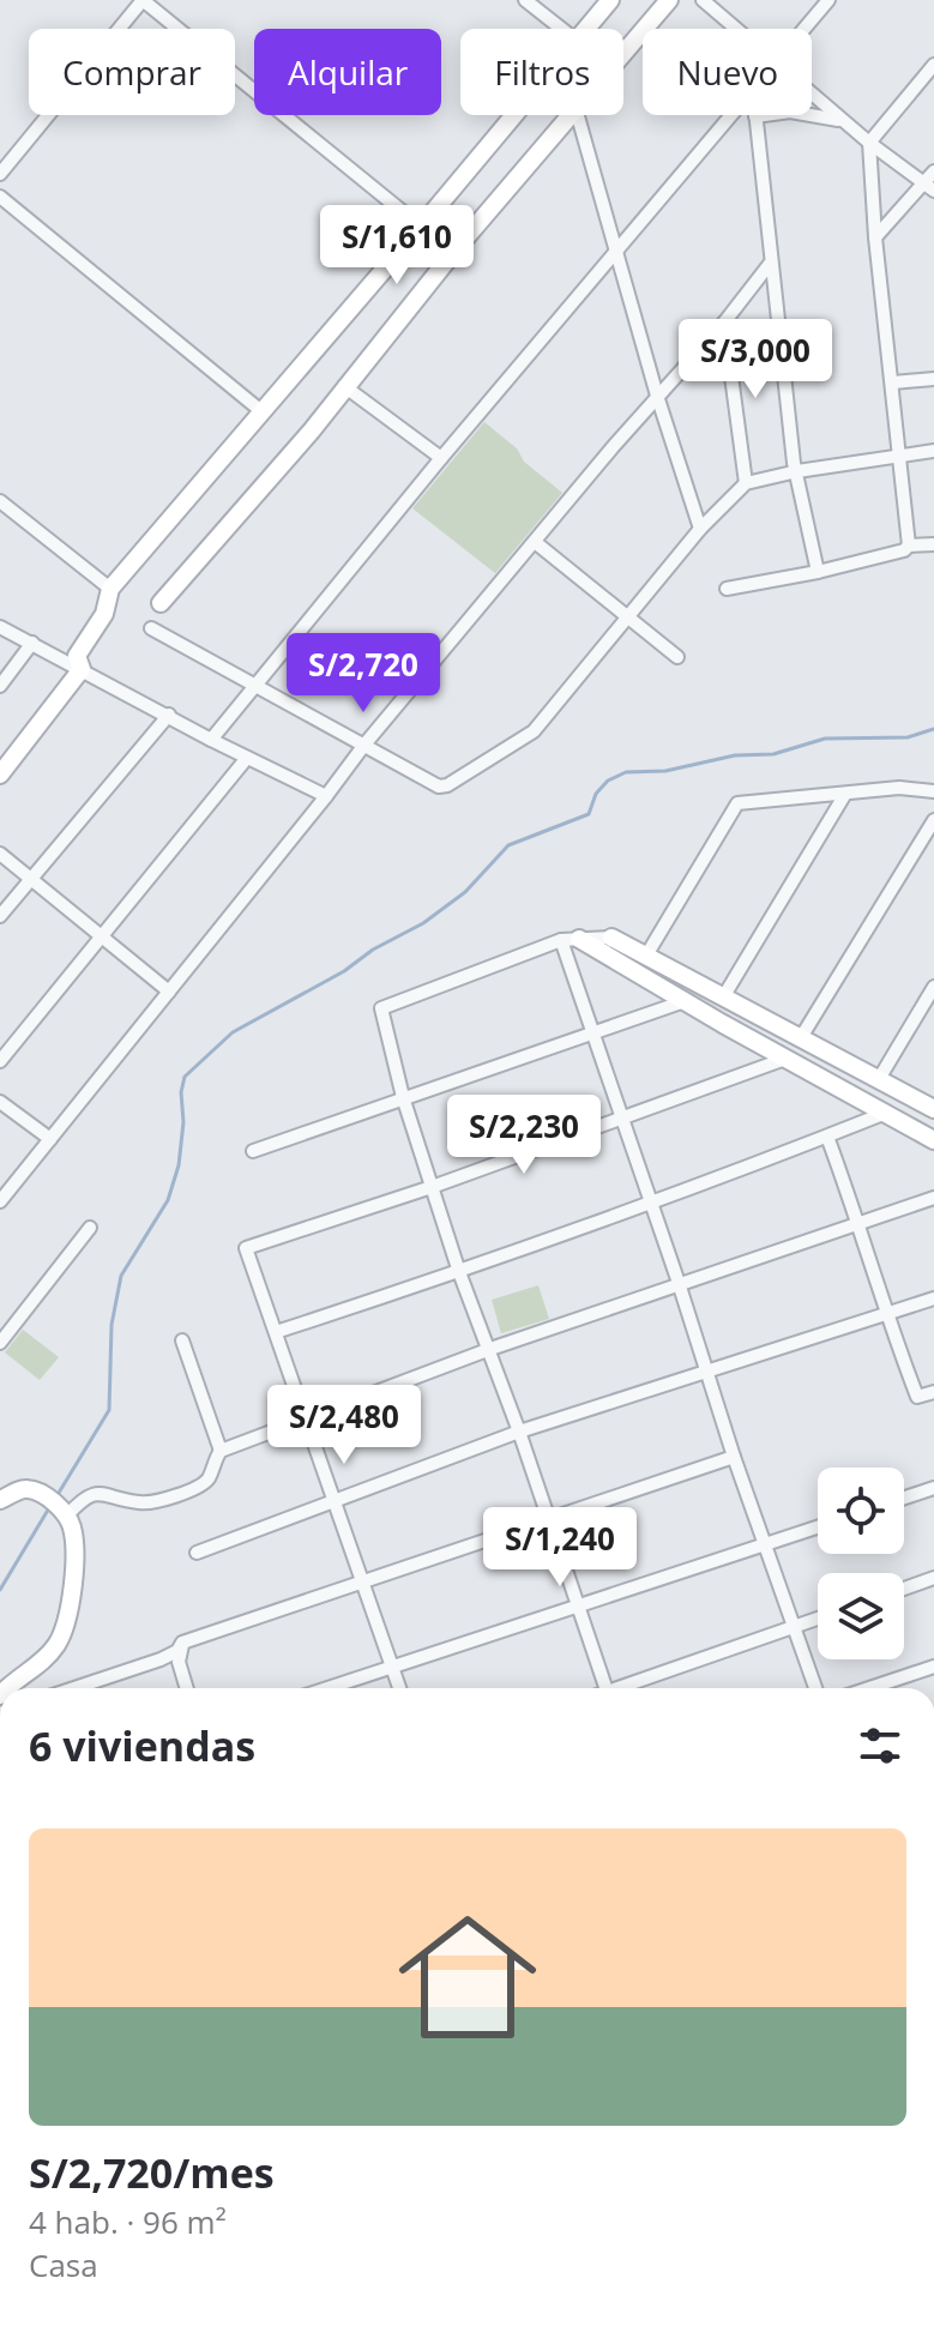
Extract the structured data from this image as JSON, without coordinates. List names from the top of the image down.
{
  "page": {
    "chip": [
      "Comprar",
      "Alquilar",
      "Filtros",
      "Nuevo"
    ],
    "price": [
      "S/1,610",
      "S/3,000",
      "S/2,720",
      "S/2,230",
      "S/2,480",
      "S/1,240"
    ],
    "heading": "6 viviendas",
    "list": [
      {
        "name": "S/2,720/mes",
        "note": "4 hab. · 96 m² · Casa"
      }
    ]
  }
}
